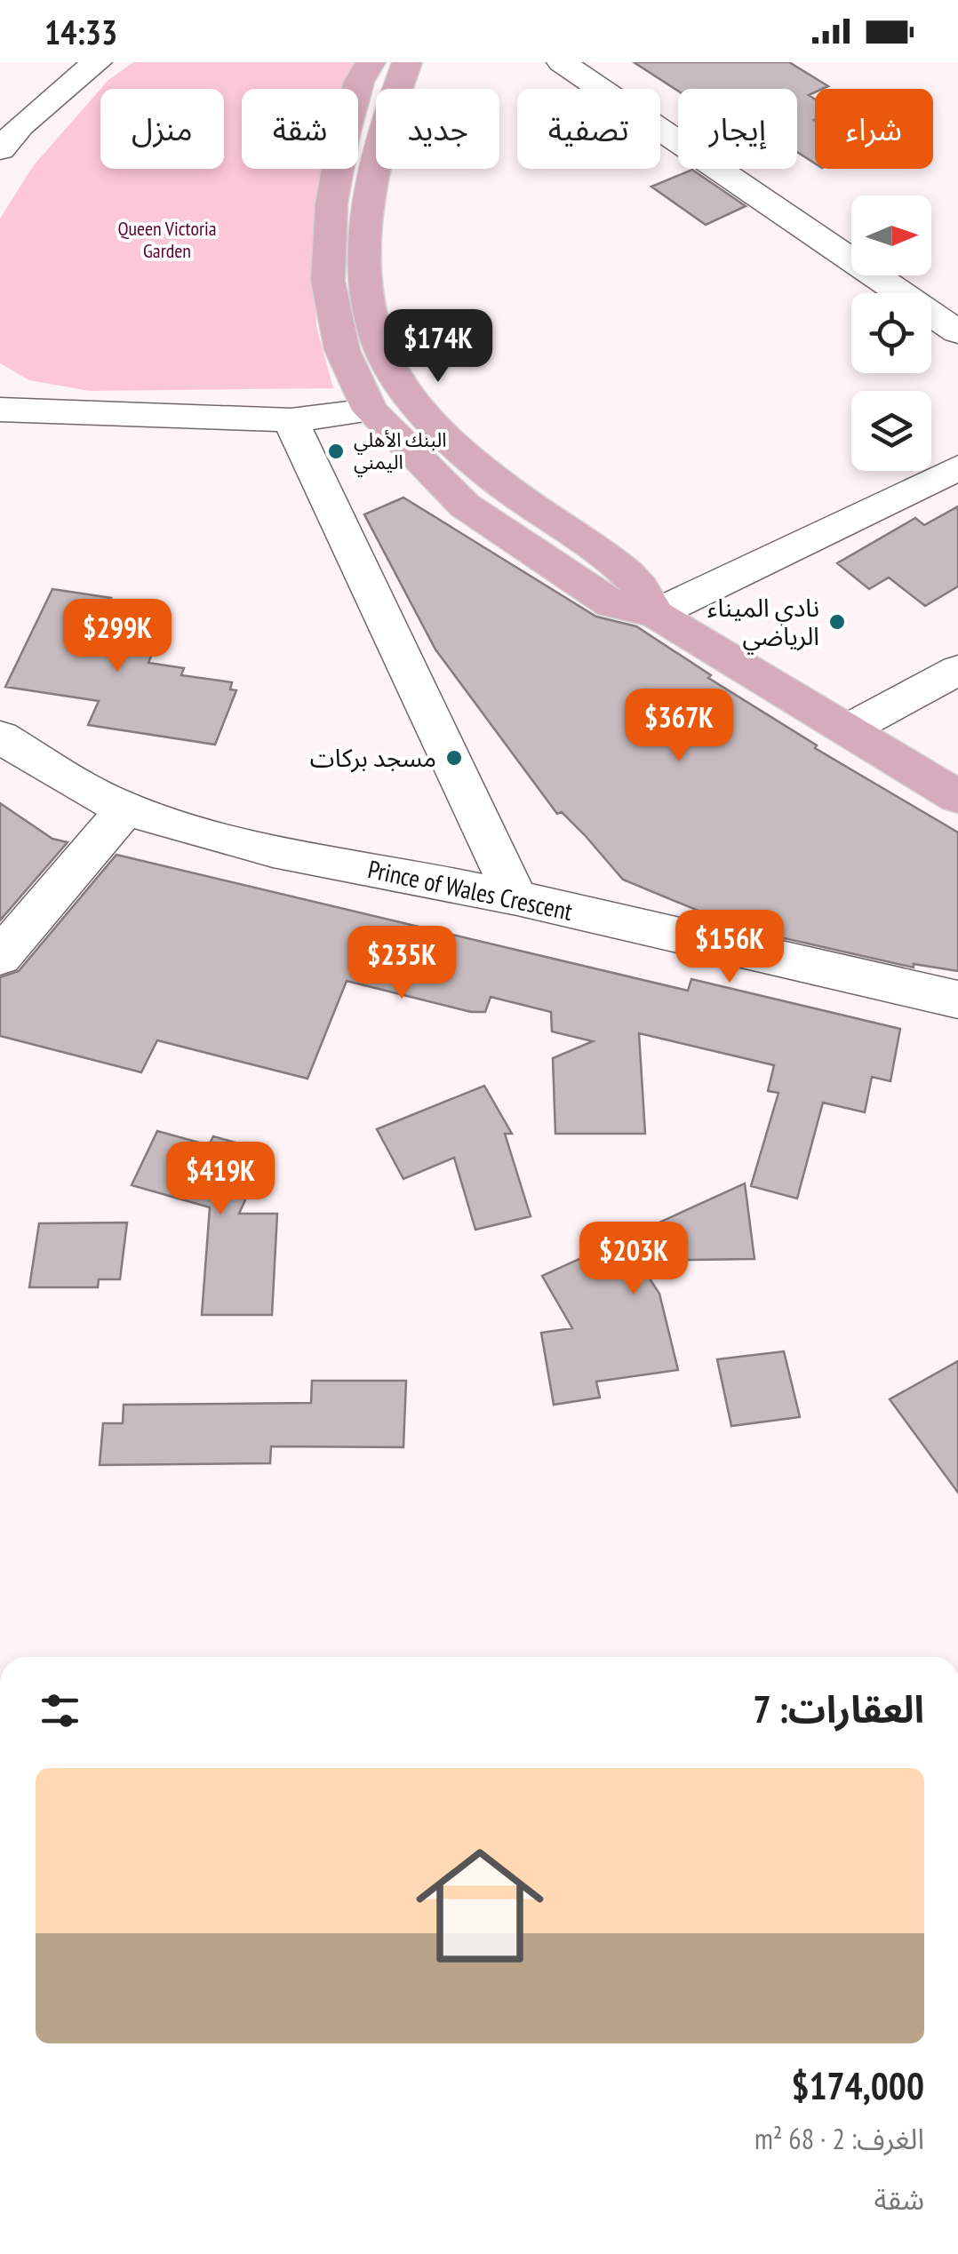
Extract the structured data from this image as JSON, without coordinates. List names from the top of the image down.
{
  "streets": {
    "street": ["Prince of Wales Crescent"]
  },
  "parks": ["Queen Victoria Garden"],
  "places": ["البنك الأهلي اليمني", "نادي الميناء الرياضي", "مسجد بركات"],
  "north": "right",
  "page": {
    "status": "14:33",
    "chip": [
      "شراء",
      "إيجار",
      "تصفية",
      "جديد",
      "شقة",
      "منزل"
    ],
    "price": [
      "$174K",
      "$299K",
      "$367K",
      "$156K",
      "$235K",
      "$419K",
      "$203K"
    ],
    "heading": "العقارات: 7",
    "list": [
      {
        "name": "$174,000",
        "note": "الغرف: 2 · 68 m² · شقة"
      }
    ]
  }
}
